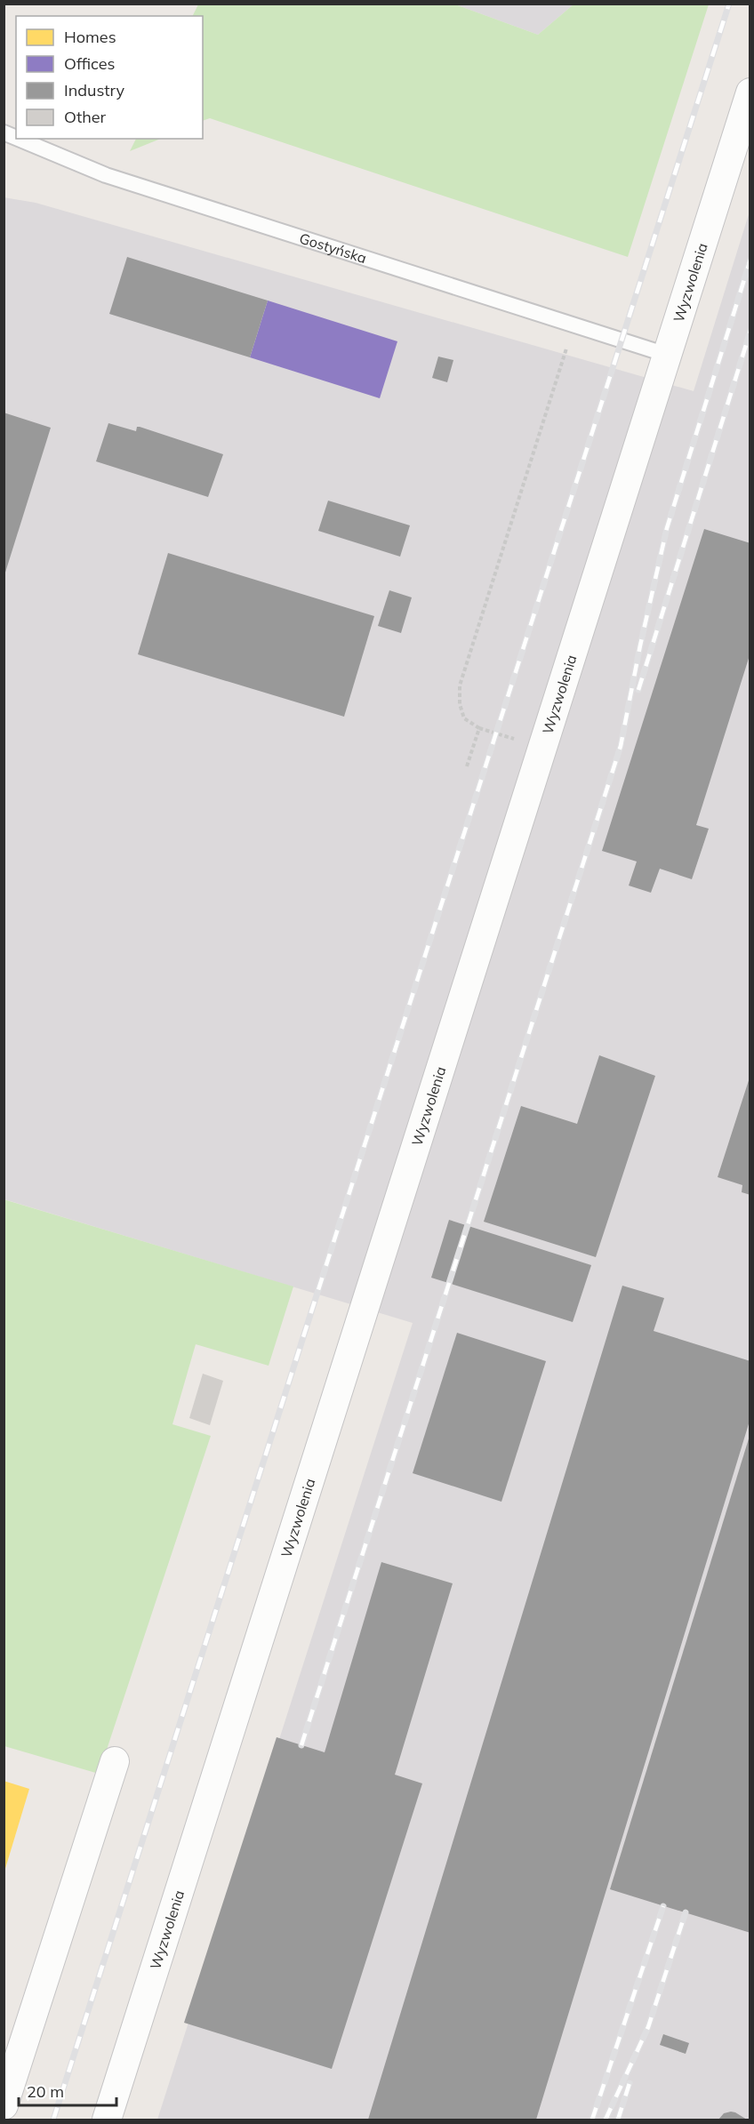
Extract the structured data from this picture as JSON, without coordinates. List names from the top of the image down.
{
  "streets": {
    "street": ["Wyzwolenia"],
    "lane": ["Gostyńska"]
  },
  "crossings": [
    ["Gostyńska", "Wyzwolenia"]
  ],
  "legend": [
    "Homes",
    "Offices",
    "Industry",
    "Other"
  ],
  "scale_bar": "20 m"
}
